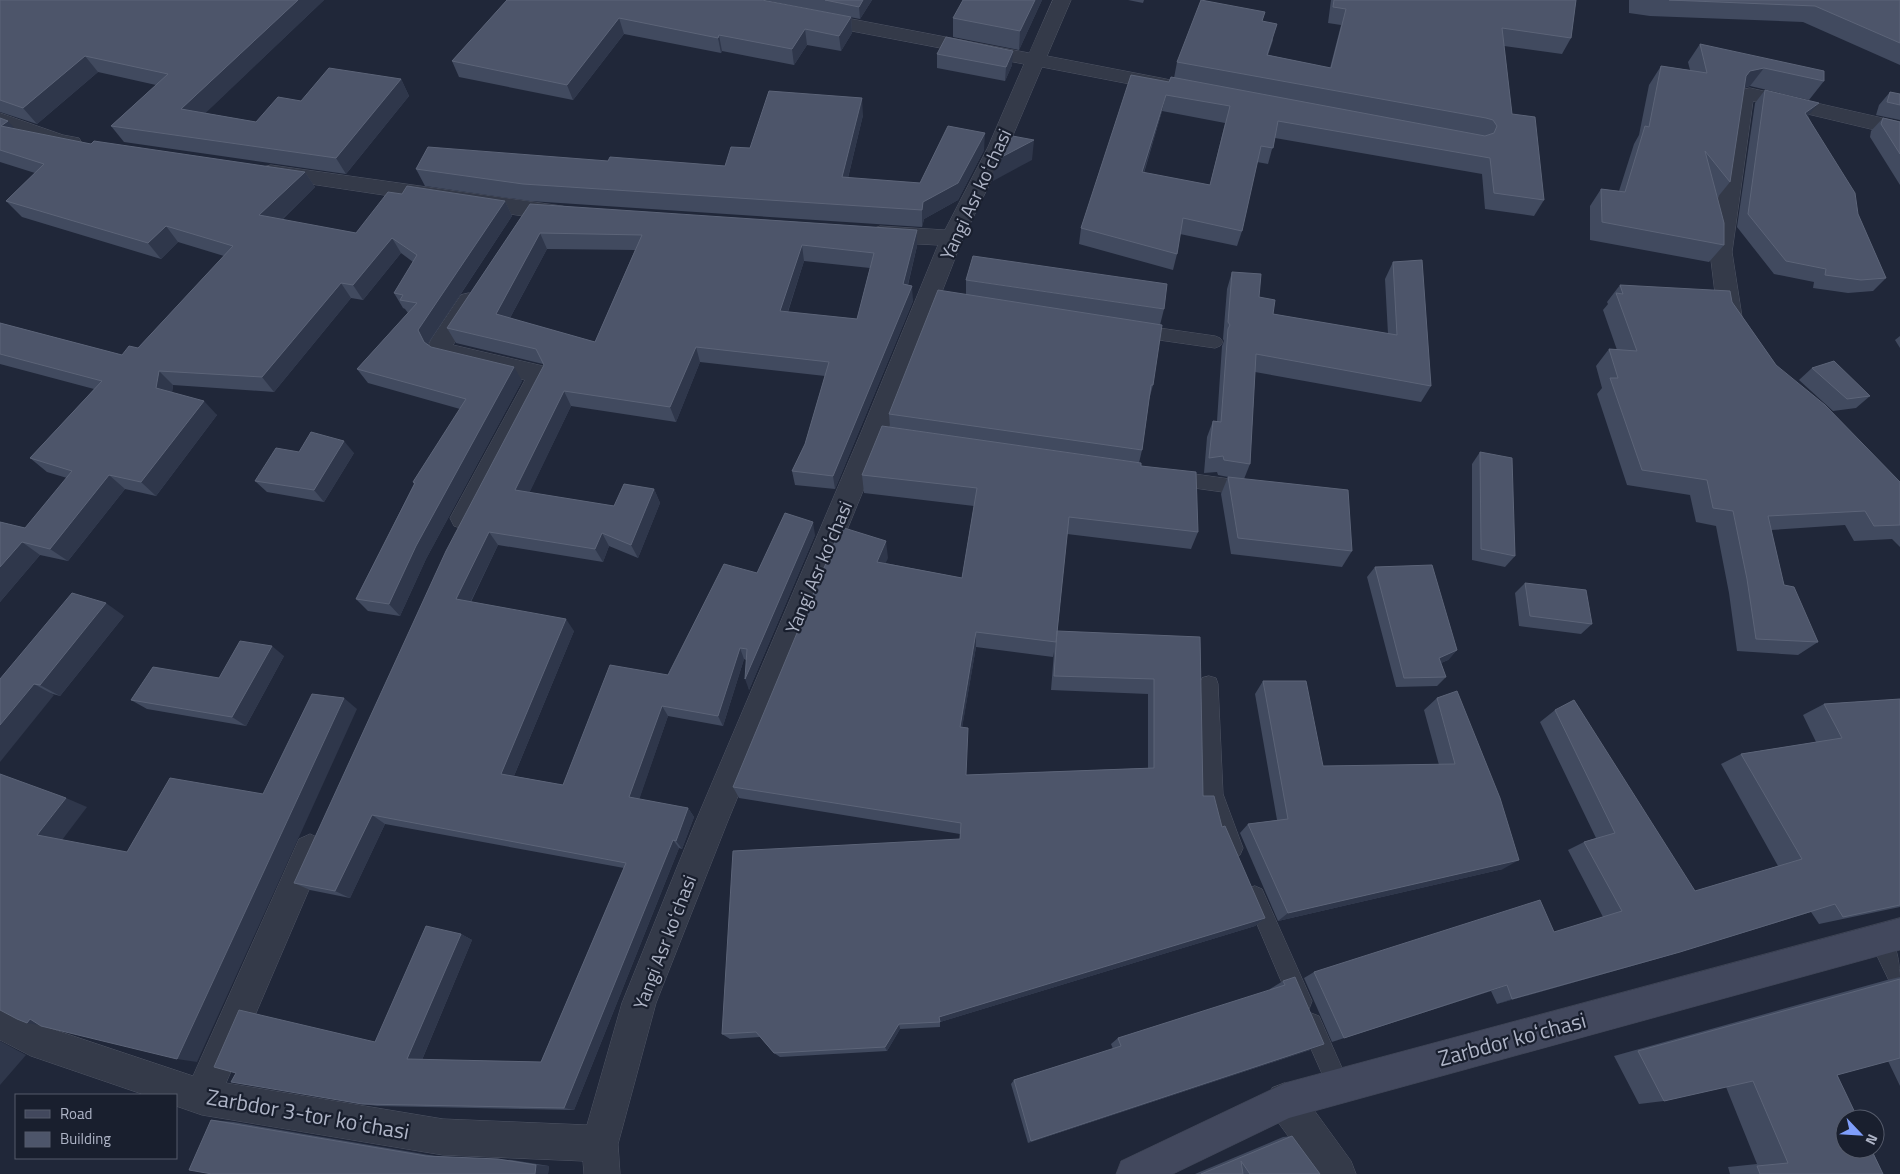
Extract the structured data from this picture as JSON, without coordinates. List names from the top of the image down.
{
  "streets": {
    "street": ["Yangi Asr koʻchasi", "Zarbdor koʻchasi", "Zarbdor 3-tor koʼchasi"]
  },
  "crossings": [
    ["Yangi Asr koʻchasi", "Zarbdor 3-tor koʼchasi"]
  ],
  "legend": ["Road", "Building"],
  "north": "bottom right"
}
